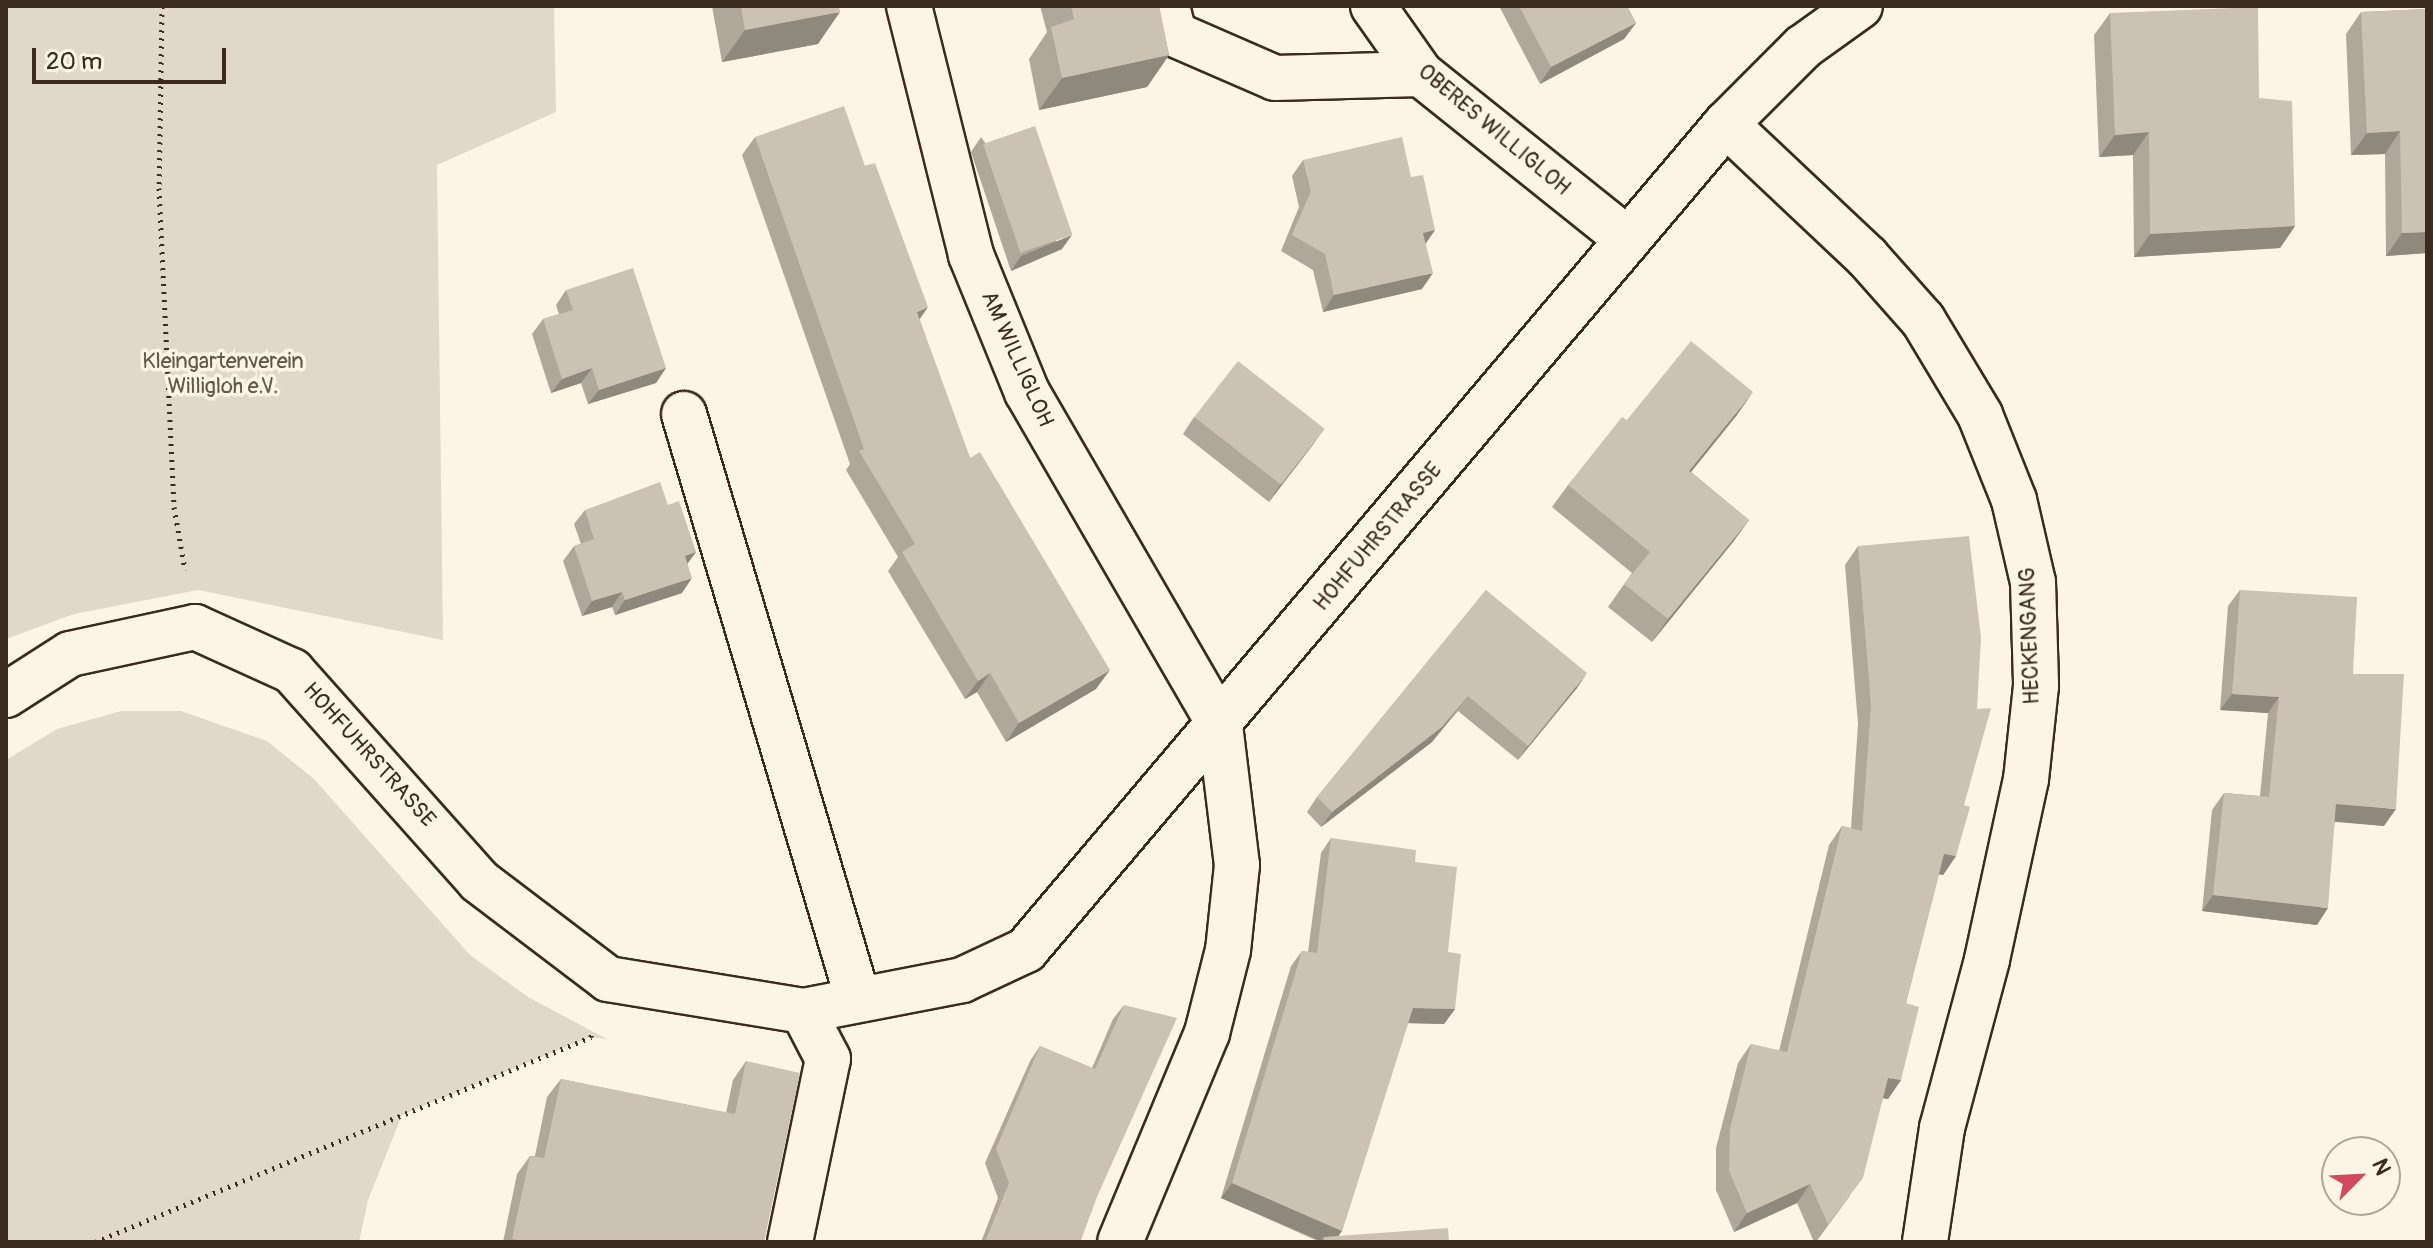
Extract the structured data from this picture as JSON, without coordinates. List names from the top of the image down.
{
  "streets": {
    "street": [
      "OBERES WILLIGLOH",
      "AM WILLIGLOH",
      "HOHFUHRSTRASSE",
      "HECKENGANG"
    ]
  },
  "crossings": [
    ["OBERES WILLIGLOH", "HOHFUHRSTRASSE"],
    ["AM WILLIGLOH", "HOHFUHRSTRASSE"],
    ["HOHFUHRSTRASSE", "HECKENGANG"]
  ],
  "parks": ["Kleingartenverein Willigloh e.V."],
  "scale_bar": "20 m",
  "north": "top right"
}
